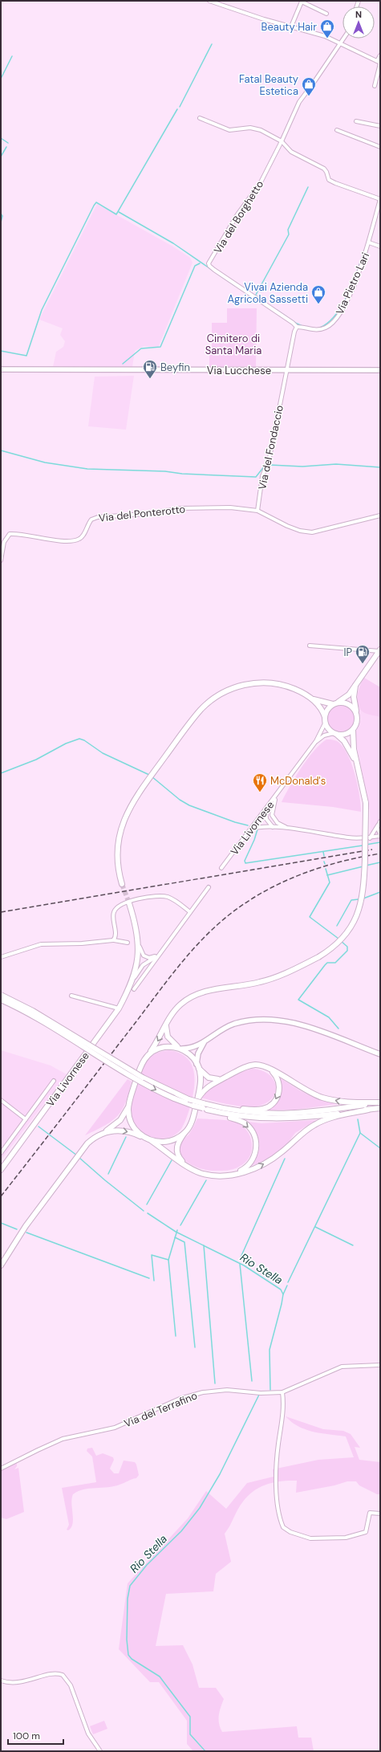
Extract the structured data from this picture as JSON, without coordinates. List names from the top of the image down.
{
  "streets": {
    "main road": ["Via Lucchese", "Via Livornese"],
    "street": [
      "Via del Borghetto",
      "Via Pietro Lari",
      "Via del Fondaccio",
      "Via del Ponterotto",
      "Via del Terrafino"
    ]
  },
  "crossings": [
    ["Via del Borghetto", "Via Pietro Lari"],
    ["Via Lucchese", "Via del Fondaccio"],
    ["Via del Fondaccio", "Via del Ponterotto"]
  ],
  "water": ["Rio Stella"],
  "parks": ["Cimitero di Santa Maria"],
  "places": {
    "shop": ["Beauty Hair", "Fatal Beauty Estetica", "Vivai Azienda Agricola Sassetti"],
    "fuel station": ["Beyfin", "IP"],
    "restaurant": ["McDonald's"]
  },
  "scale_bar": "100 m",
  "north": "top"
}
